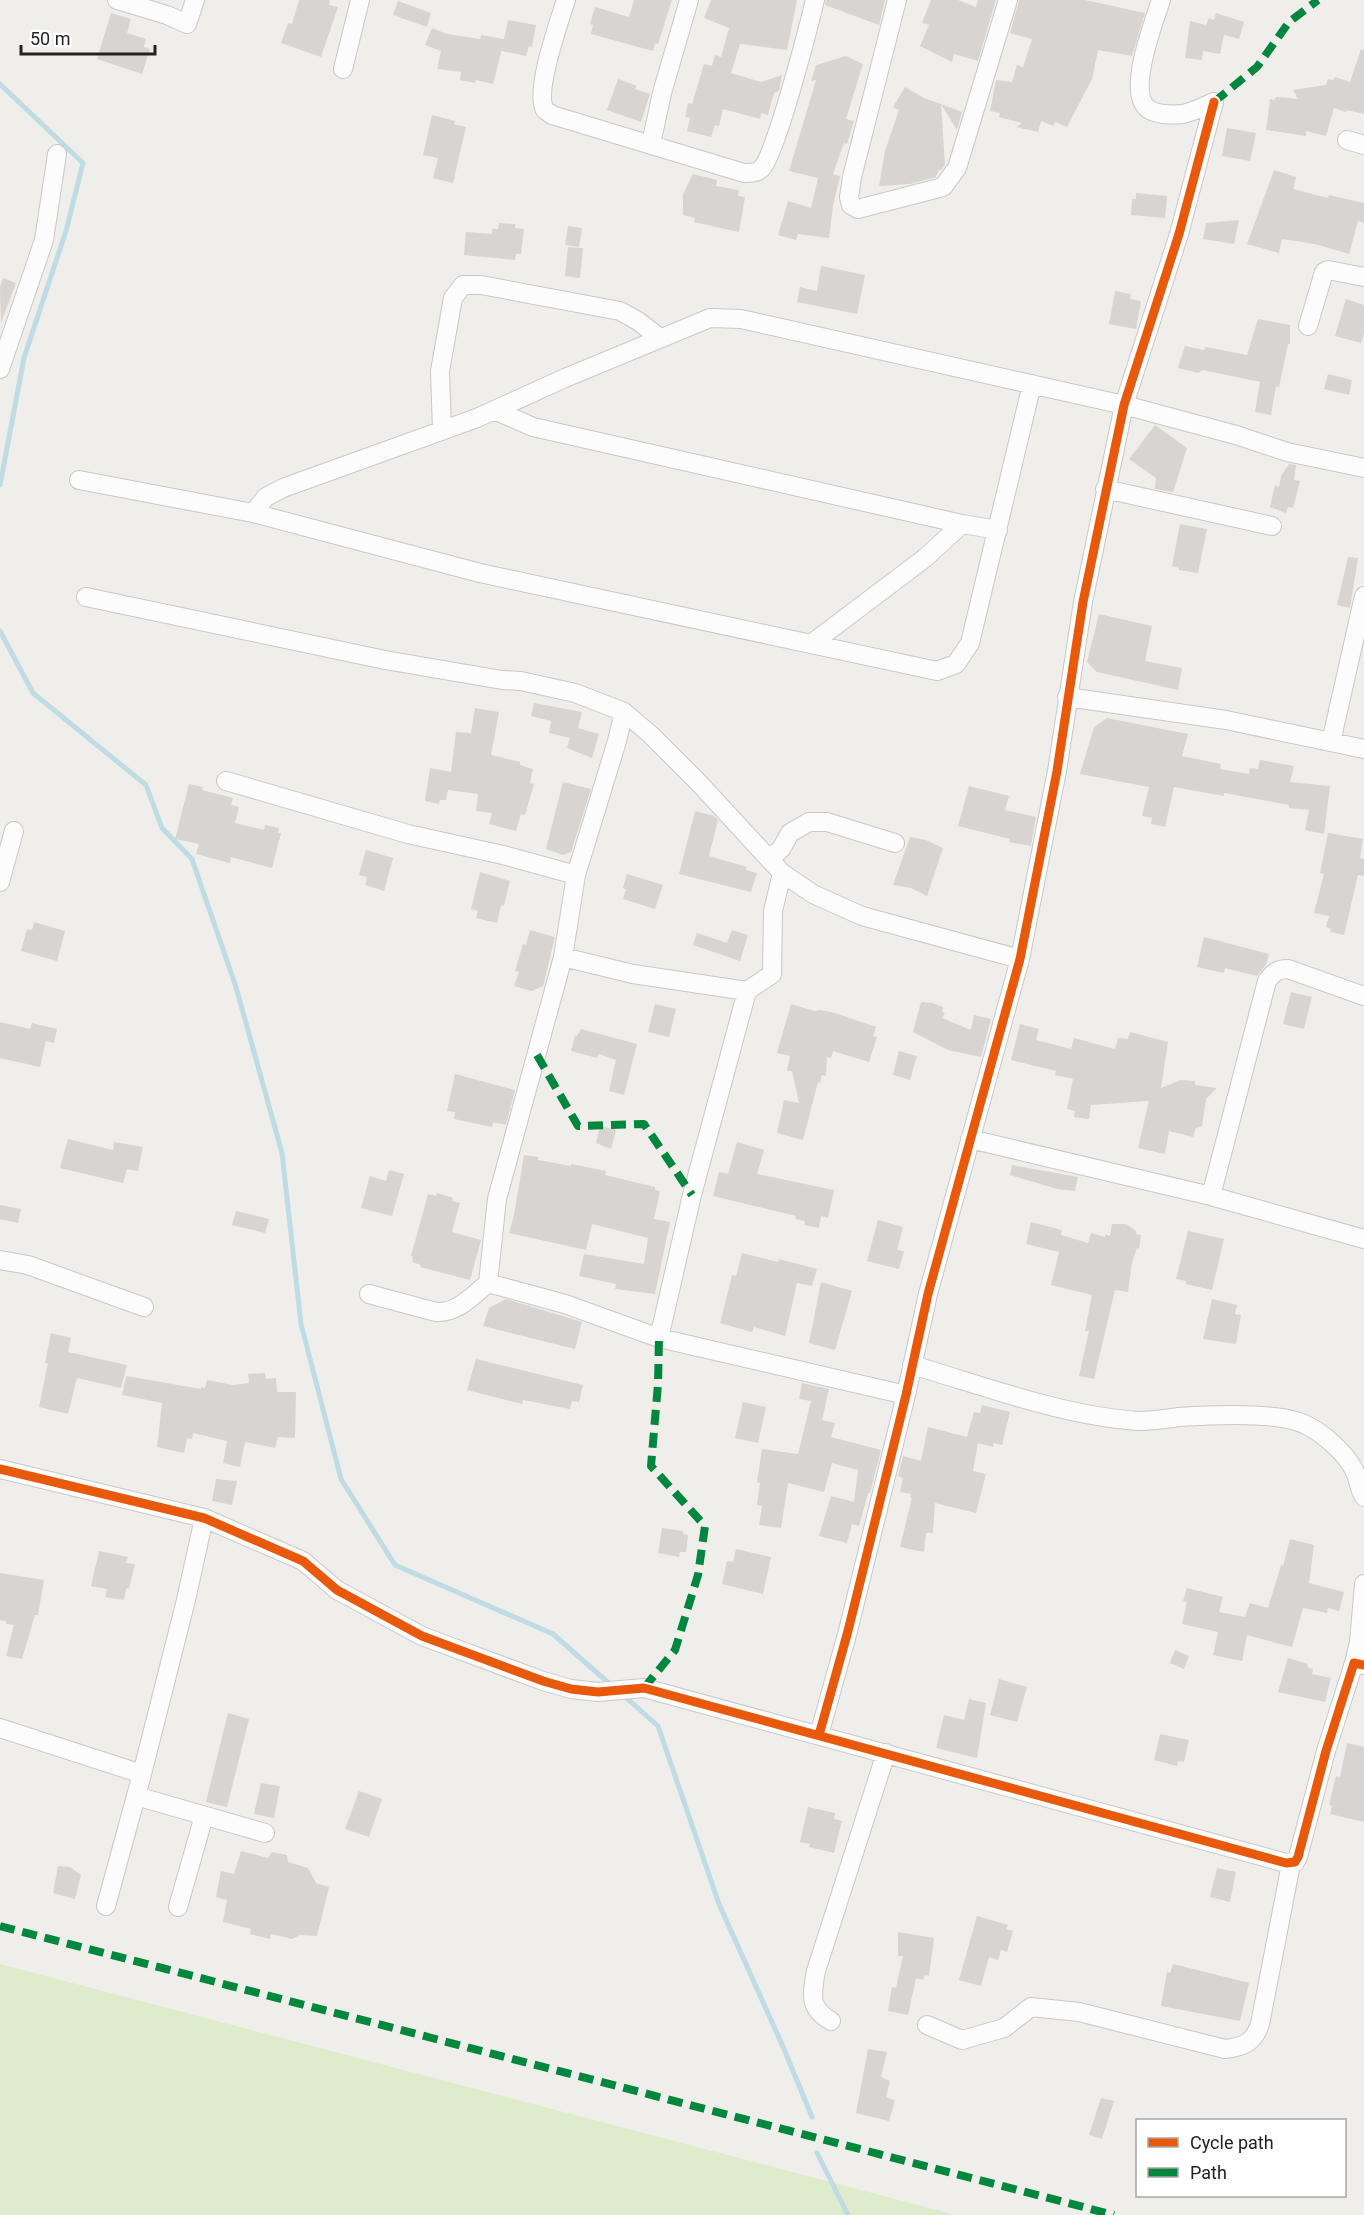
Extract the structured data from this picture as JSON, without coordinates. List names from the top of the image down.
{
  "legend": ["Cycle path", "Path"],
  "scale_bar": "50 m"
}
